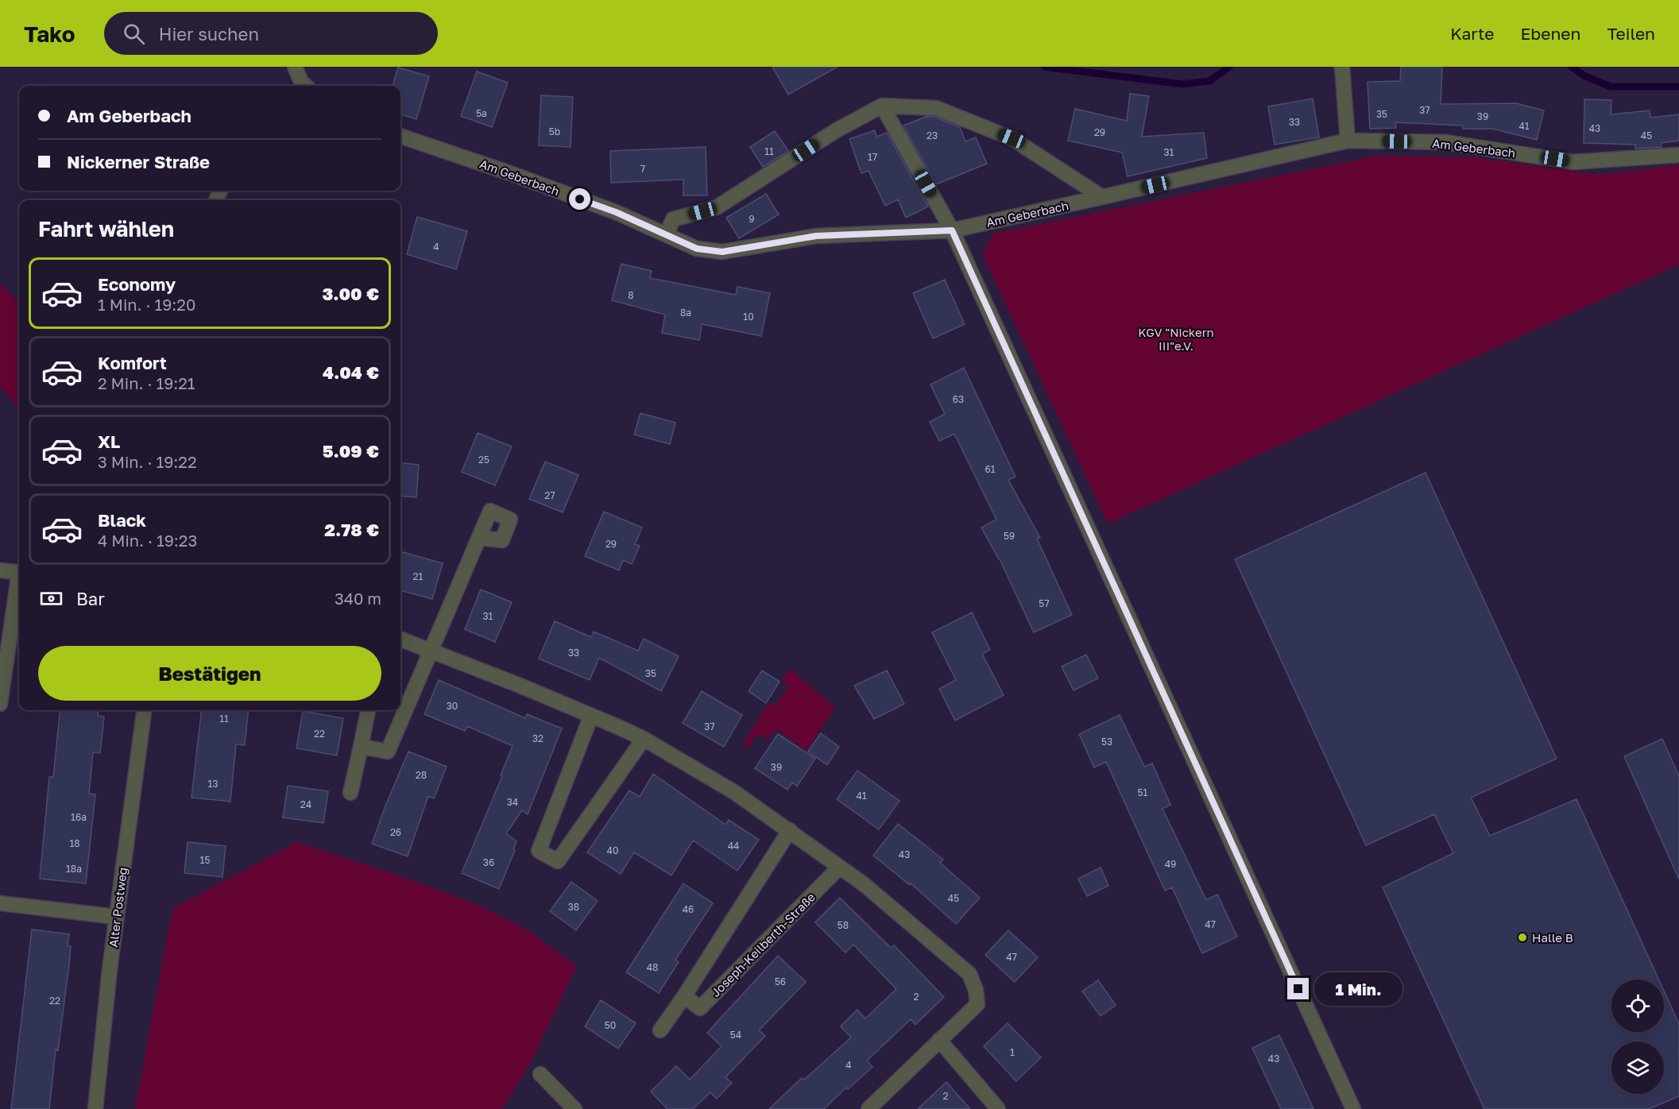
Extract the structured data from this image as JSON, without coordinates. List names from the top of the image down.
{
  "streets": {
    "street": ["Am Geberbach", "Alter Postweg", "Joseph-Keilberth-Straße"]
  },
  "parks": ["KGV \"Nickern III\"e.V."],
  "places": ["Halle B"],
  "house_numbers": [
    "37",
    "5a",
    "35",
    "39",
    "33",
    "41",
    "43",
    "5b",
    "29",
    "23",
    "45",
    "11",
    "31",
    "17",
    "7",
    "9",
    "4",
    "8",
    "8a",
    "10",
    "63",
    "25",
    "61",
    "27",
    "59",
    "29",
    "21",
    "57",
    "31",
    "33",
    "35",
    "30",
    "11",
    "37",
    "22",
    "32",
    "53",
    "39",
    "28",
    "13",
    "51",
    "41",
    "34",
    "24",
    "16a",
    "26",
    "18",
    "44",
    "40",
    "43",
    "15",
    "36",
    "49",
    "18a",
    "45",
    "38",
    "46",
    "47",
    "58",
    "47",
    "48",
    "56",
    "2",
    "22",
    "50",
    "54",
    "1",
    "43",
    "4",
    "2"
  ],
  "page": {
    "header": "Tako",
    "search": "Hier suchen",
    "nav": ["Karte", "Ebenen", "Teilen"],
    "banner": ["Am Geberbach", "Nickerner Straße"],
    "heading": "Fahrt wählen",
    "list": [
      {
        "name": "Economy",
        "note": "1 Min. · 19:20",
        "value": "3.00 €"
      },
      {
        "name": "Komfort",
        "note": "2 Min. · 19:21",
        "value": "4.04 €"
      },
      {
        "name": "XL",
        "note": "3 Min. · 19:22",
        "value": "5.09 €"
      },
      {
        "name": "Black",
        "note": "4 Min. · 19:23",
        "value": "2.78 €"
      }
    ],
    "pay": ["Bar", "340 m"],
    "buttons": "Bestätigen",
    "bubble": "1 Min."
  }
}
